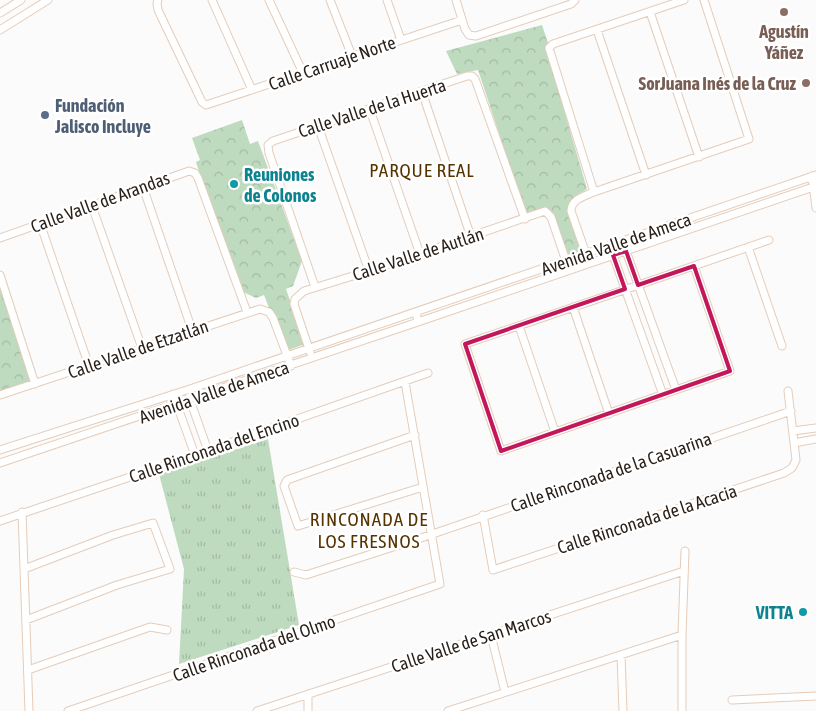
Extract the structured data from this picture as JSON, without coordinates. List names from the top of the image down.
{
  "streets": {
    "street": [
      "Calle Carruaje Norte",
      "Calle Valle de la Huerta",
      "Calle Valle de Arandas",
      "Avenida Valle de Ameca",
      "Calle Valle de Autlán",
      "Calle Valle de Etzatlán",
      "Calle Rinconada del Encino",
      "Calle Rinconada de la Casuarina",
      "Calle Rinconada de la Acacia",
      "Calle Valle de San Marcos",
      "Calle Rinconada del Olmo"
    ]
  },
  "crossings": [
    ["Calle Valle de la Huerta", "Calle Valle de Autlán"],
    ["Calle Valle de Arandas", "Calle Valle de Etzatlán"],
    ["Avenida Valle de Ameca", "Calle Valle de Autlán"],
    ["Avenida Valle de Ameca", "Calle Valle de Etzatlán"],
    ["Calle Rinconada de la Casuarina", "Calle Rinconada de la Acacia"],
    ["Calle Rinconada de la Casuarina", "Calle Rinconada del Olmo"]
  ],
  "districts": ["PARQUE REAL", "RINCONADA DE LOS FRESNOS"],
  "places": [
    "Agustín Yáñez",
    "SorJuana Inés de la Cruz",
    "Fundación Jalisco Incluye",
    "Reuniones de Colonos",
    "VITTA"
  ]
}
